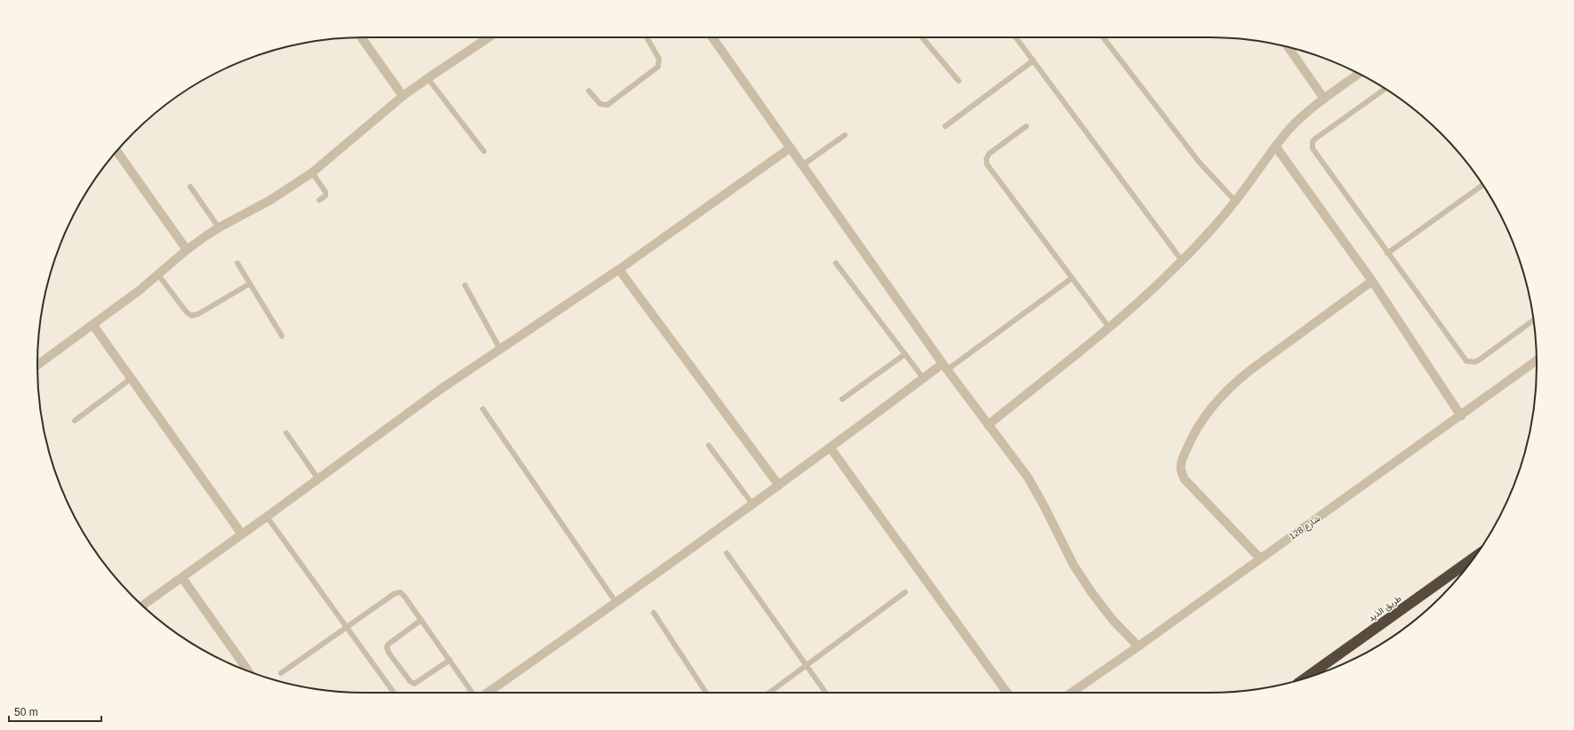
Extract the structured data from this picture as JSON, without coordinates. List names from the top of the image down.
{
  "streets": {
    "highway": ["طريق الذيد"],
    "street": ["شارع 128"]
  },
  "scale_bar": "50 m"
}
